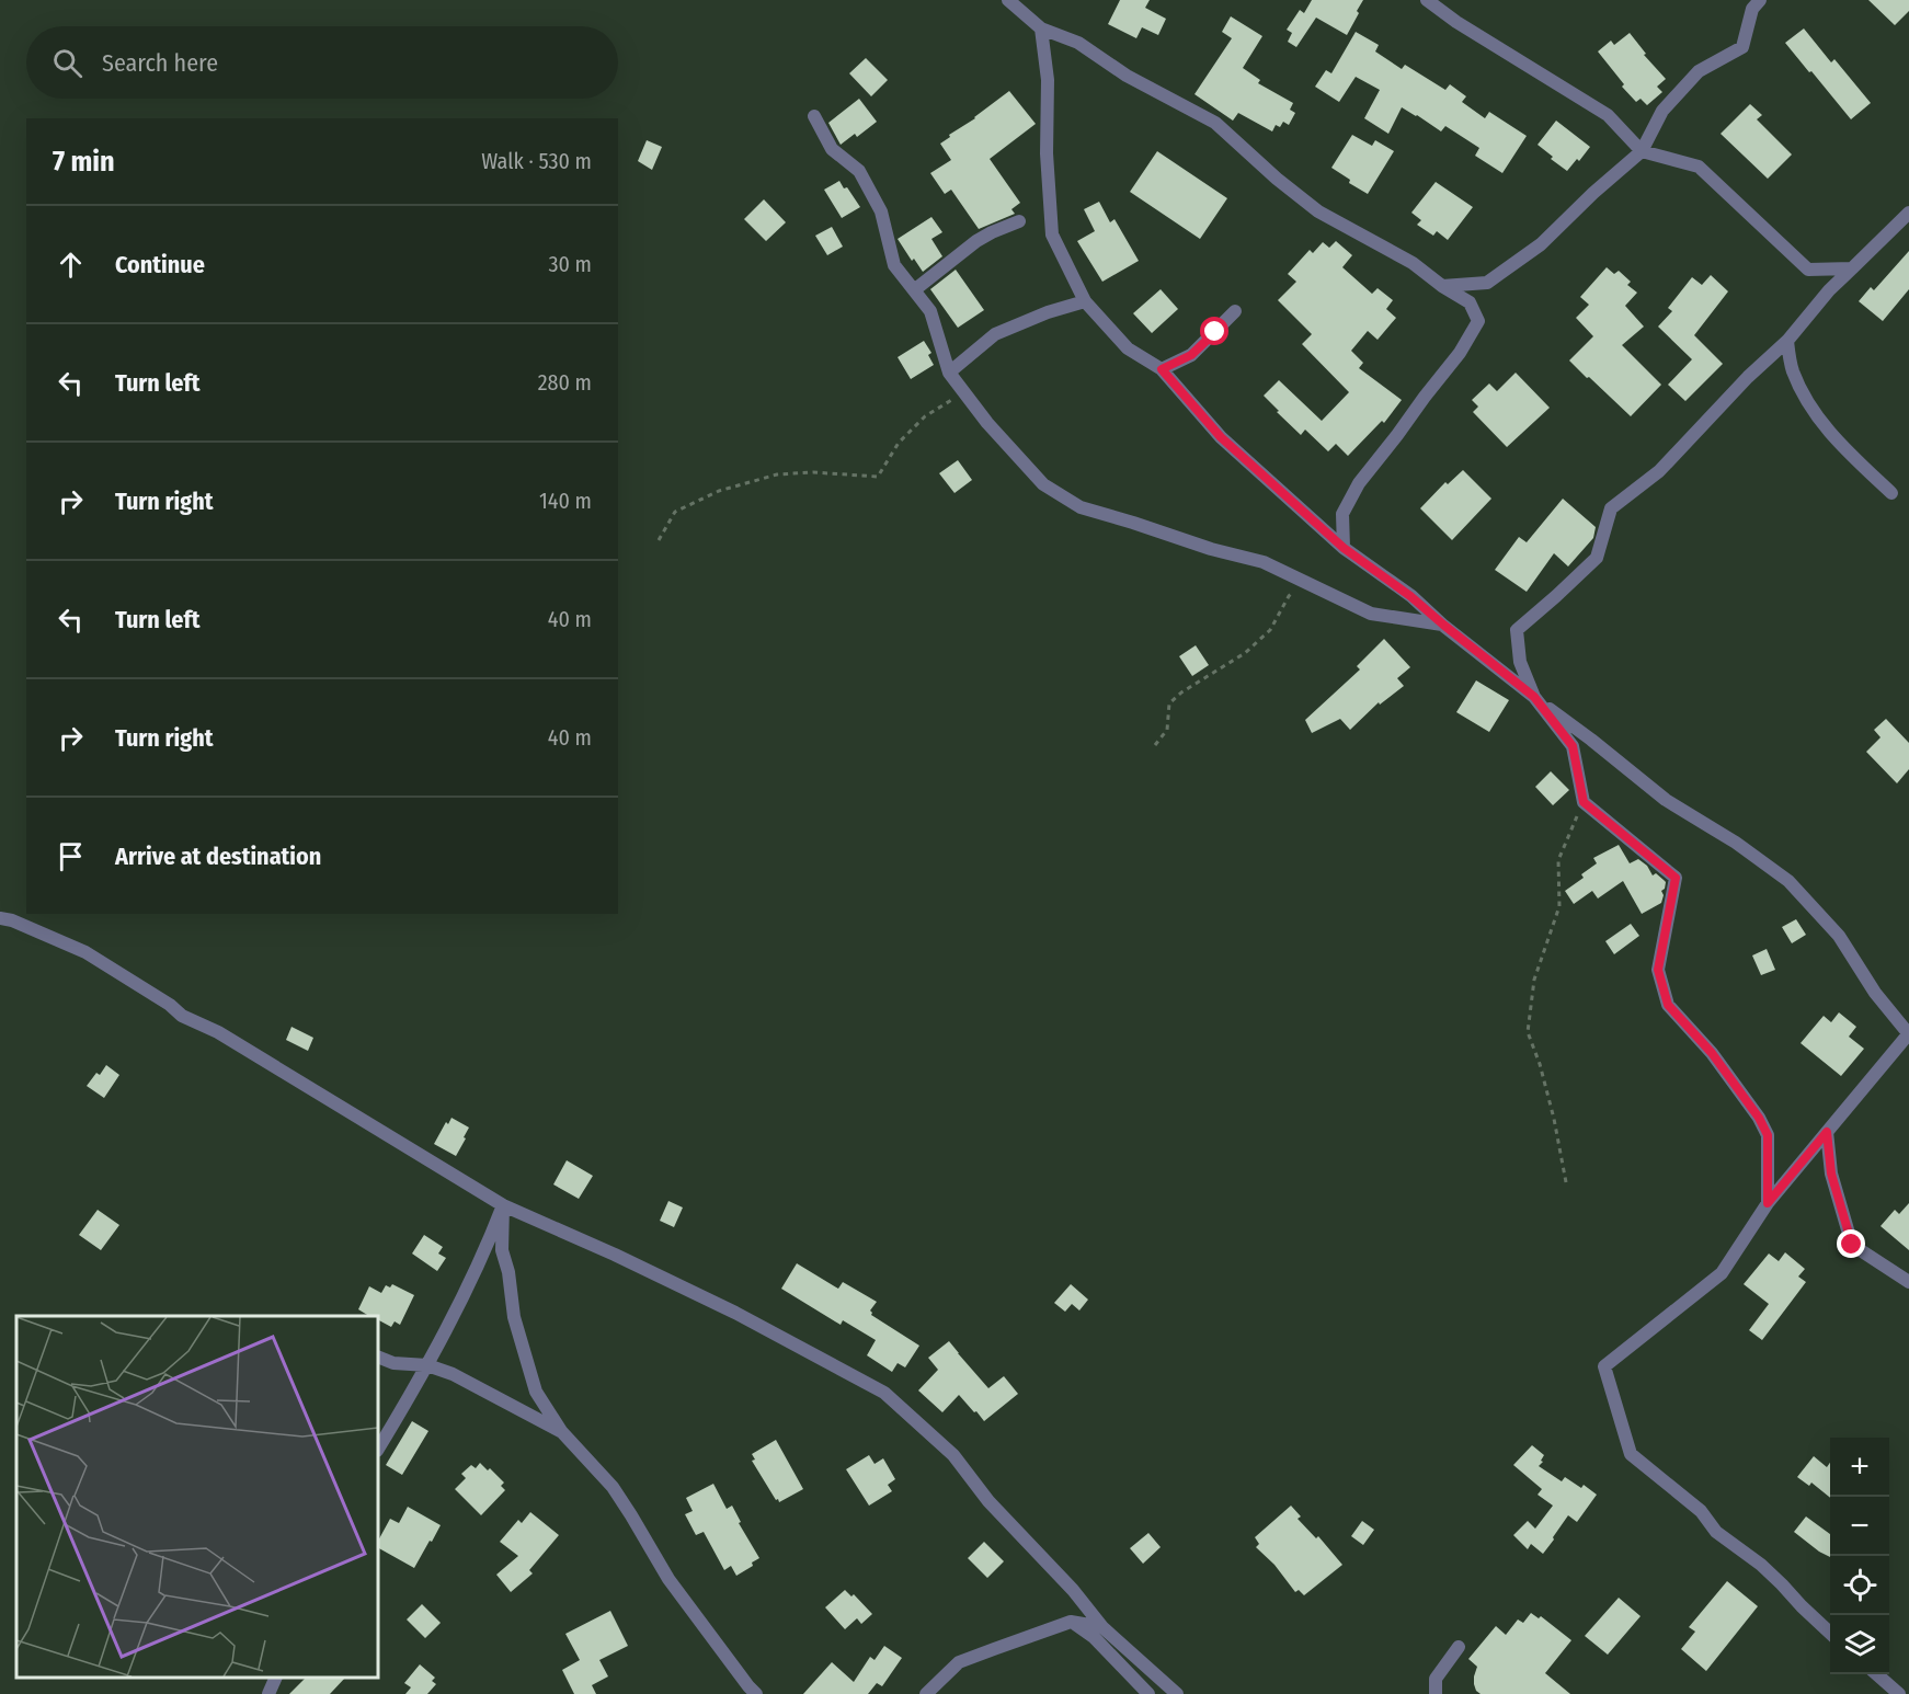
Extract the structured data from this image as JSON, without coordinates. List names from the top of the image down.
{
  "page": {
    "search": "Search here",
    "heading": ["7 min", "Walk · 530 m"],
    "list": [
      ["Continue", "30 m"],
      ["Turn left", "280 m"],
      ["Turn right", "140 m"],
      ["Turn left", "40 m"],
      ["Turn right", "40 m"],
      "Arrive at destination"
    ],
    "map_buttons": ["+", "−"]
  }
}
